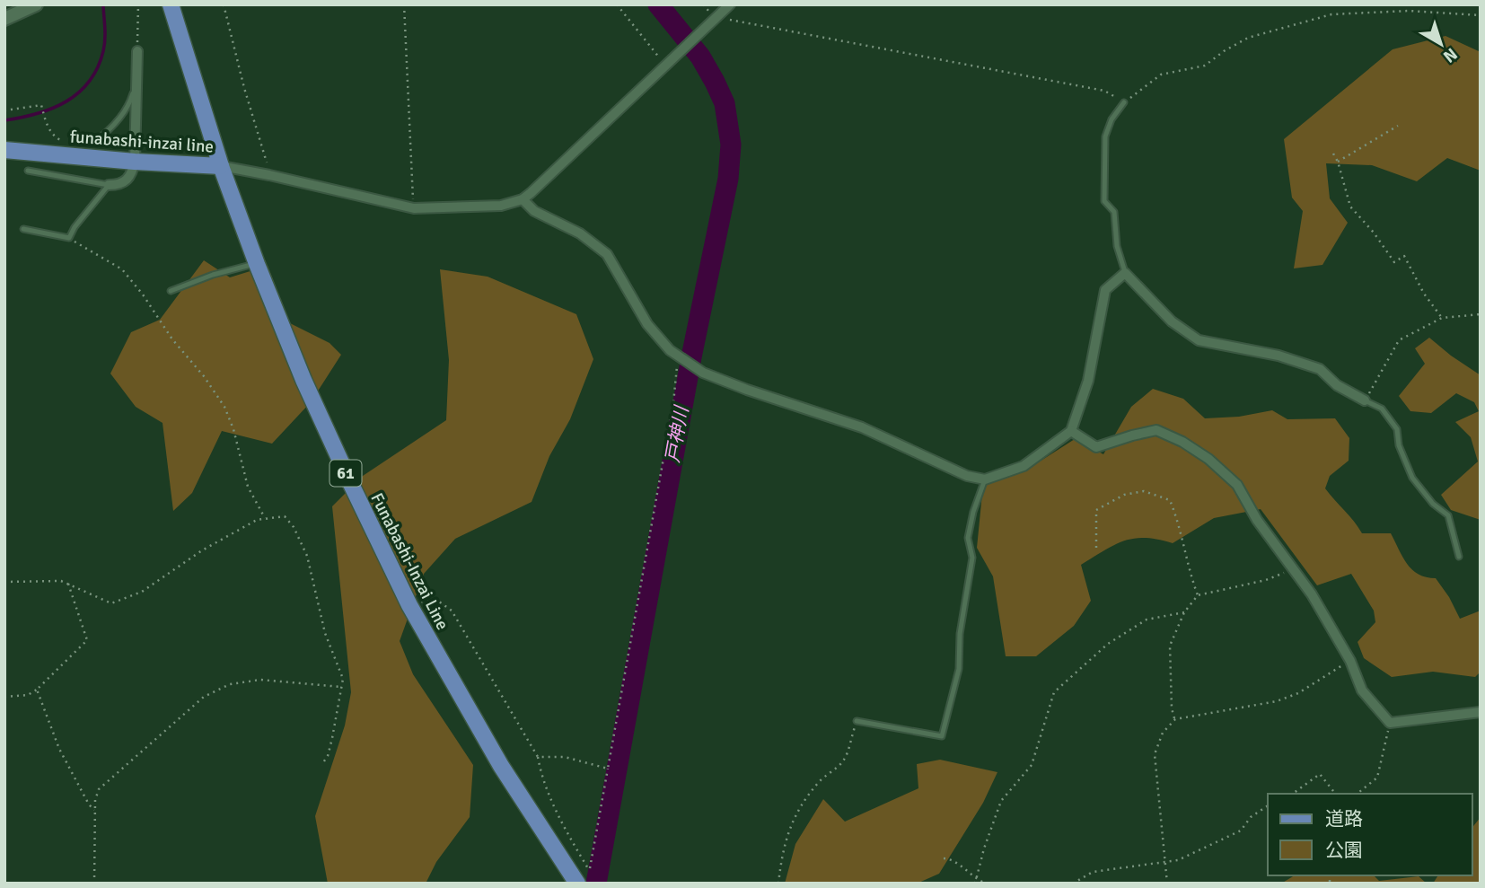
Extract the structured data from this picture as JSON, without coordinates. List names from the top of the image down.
{
  "streets": {
    "main road": ["funabashi-inzai line", "61", "Funabashi-Inzai Line"]
  },
  "crossings": [
    ["funabashi-inzai line", "Funabashi-Inzai Line"]
  ],
  "water": ["戸神川"],
  "legend": ["道路", "公園"],
  "north": "bottom right"
}
